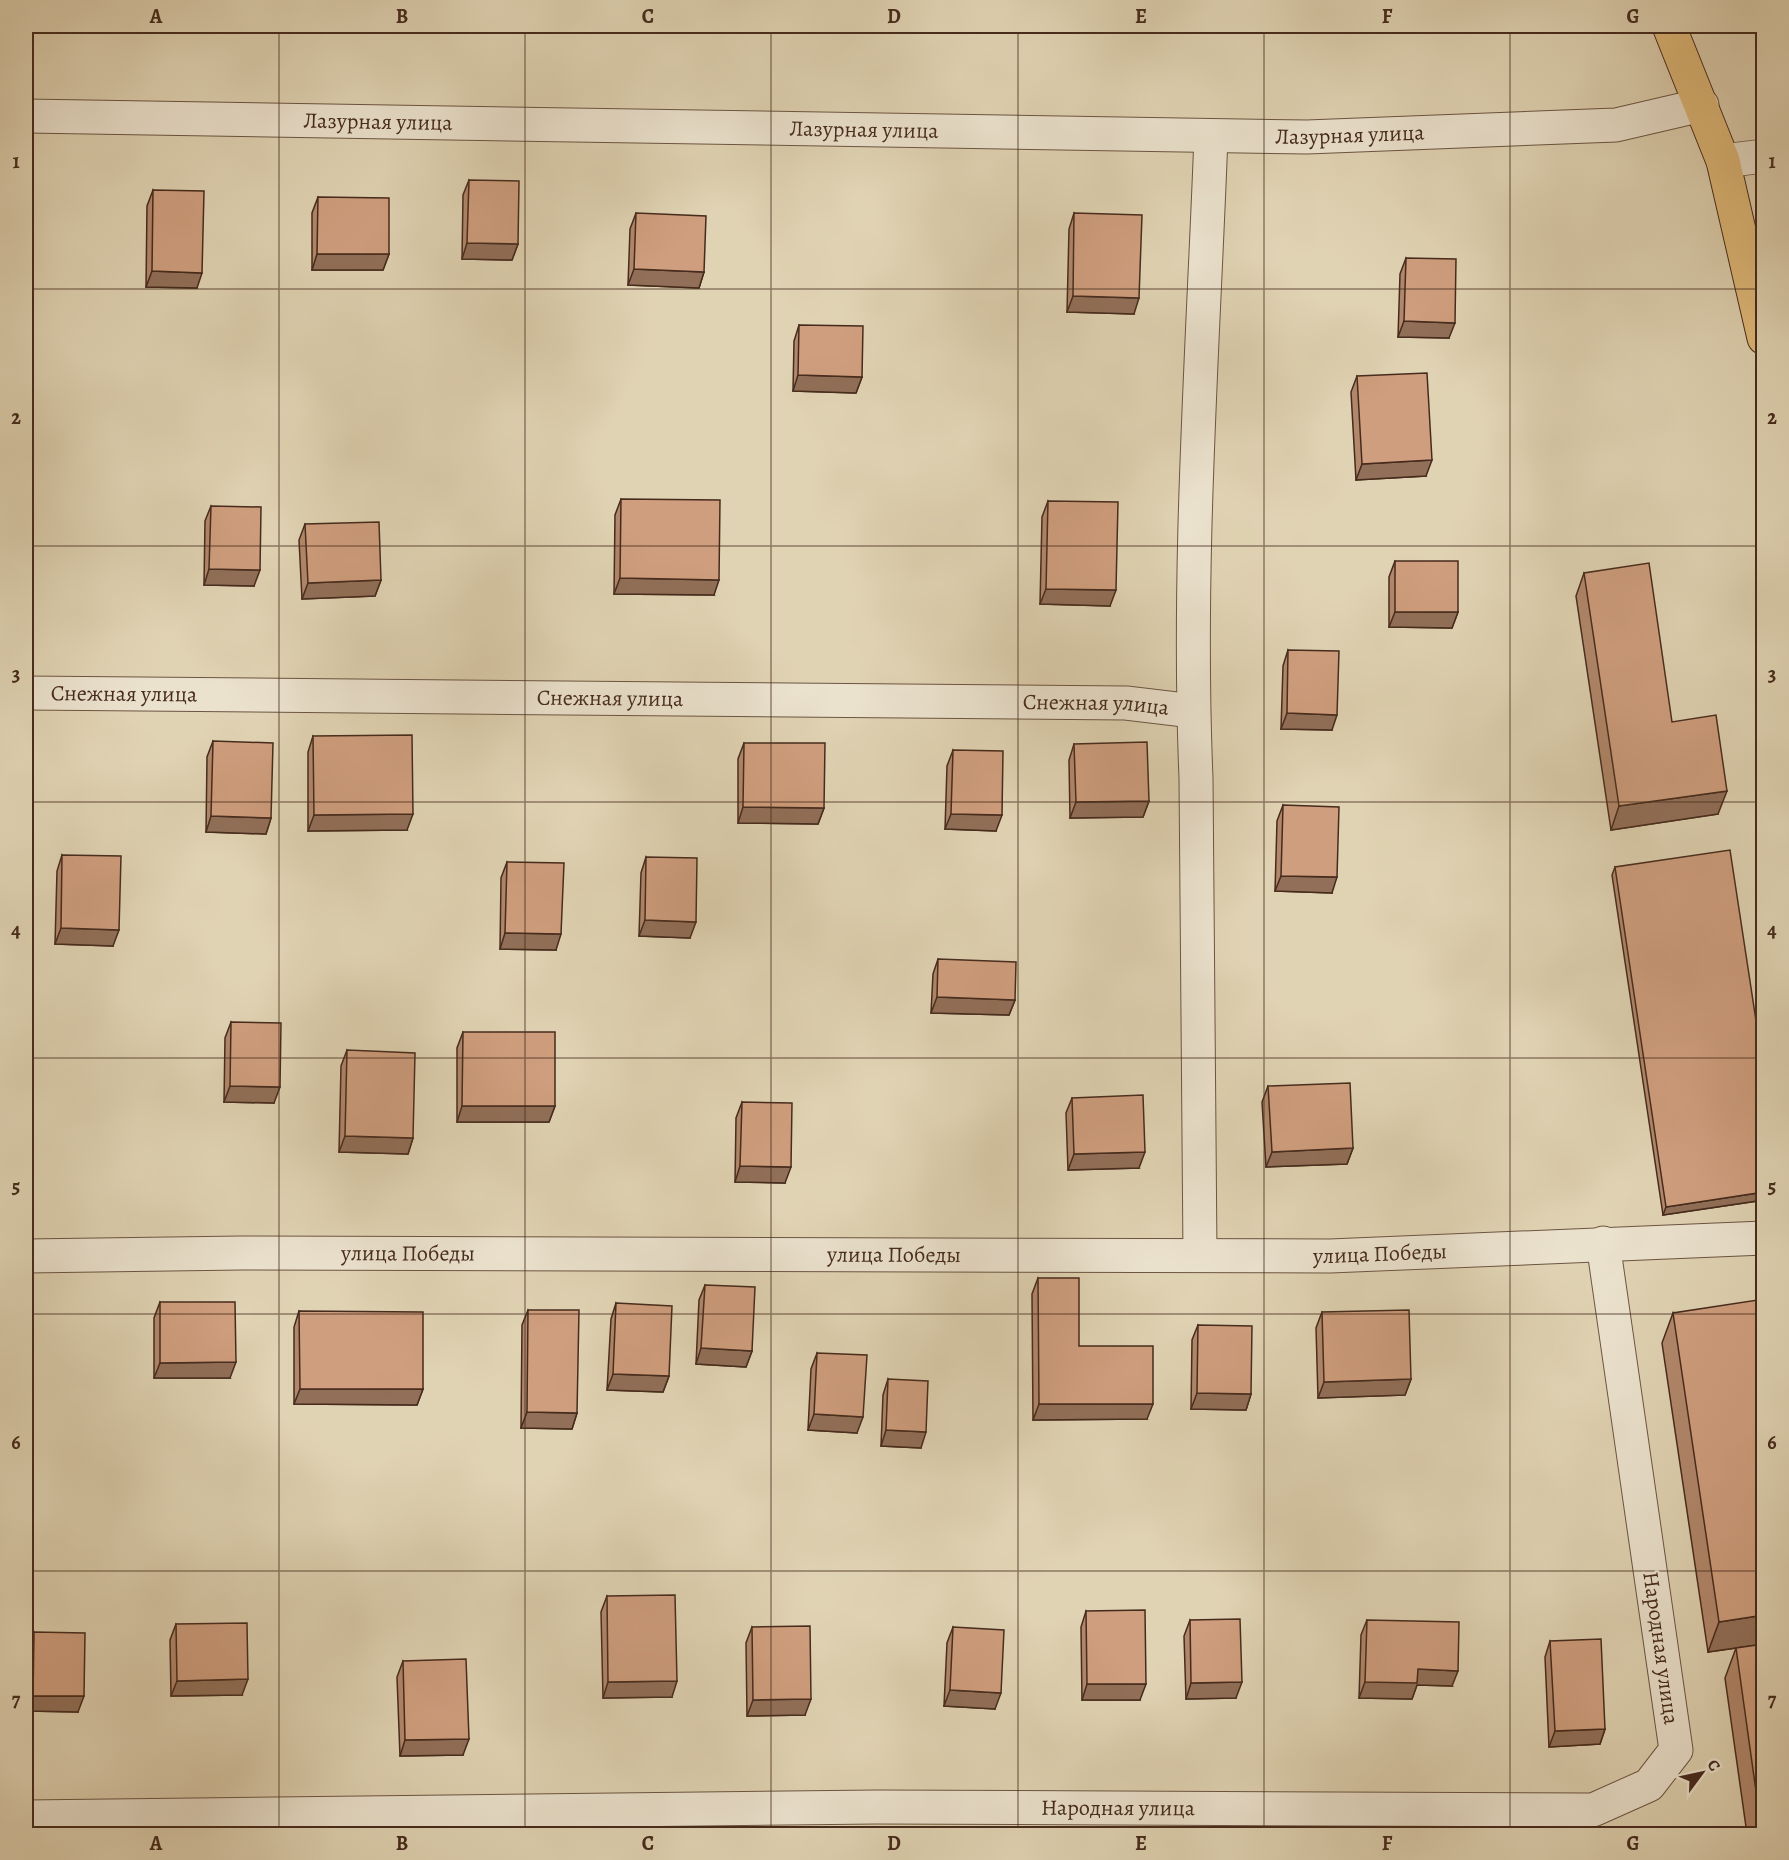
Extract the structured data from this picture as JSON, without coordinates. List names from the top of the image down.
{
  "streets": {
    "street": [
      "Лазурная улица",
      "Снежная улица",
      "улица Победы",
      "Народная улица"
    ]
  },
  "crossings": [
    ["улица Победы", "Народная улица"]
  ],
  "north": "top right",
  "grid": {
    "columns": [
      "A",
      "B",
      "C",
      "D",
      "E",
      "F",
      "G"
    ],
    "rows": [
      "1",
      "2",
      "3",
      "4",
      "5",
      "6",
      "7"
    ]
  }
}
